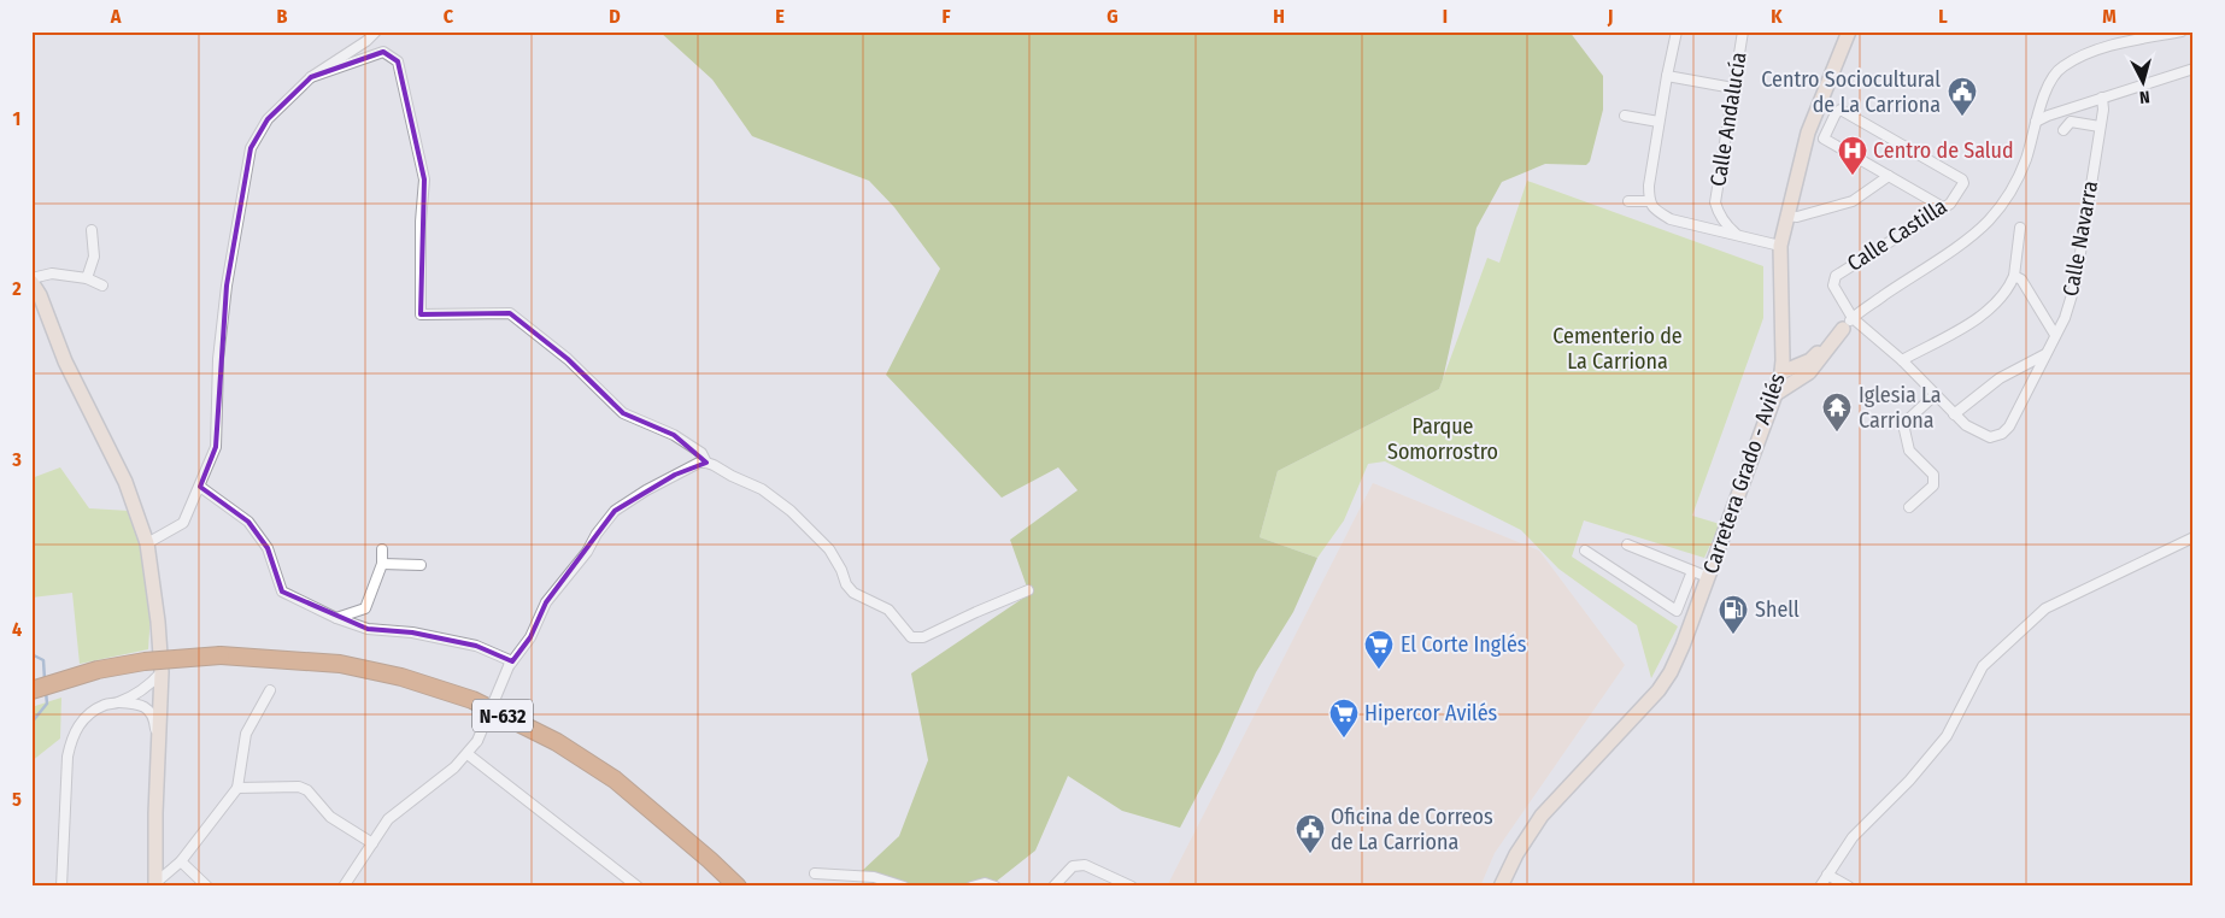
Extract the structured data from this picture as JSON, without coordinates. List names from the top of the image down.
{
  "streets": {
    "highway": ["N-632"],
    "main road": ["Carretera Grado - Avilés"],
    "street": ["Calle Andalucía", "Calle Castilla", "Calle Navarra"]
  },
  "crossings": [
    ["Calle Castilla", "Calle Navarra"]
  ],
  "parks": ["Cementerio de La Carriona", "Parque Somorrostro"],
  "places": {
    "public building": ["Centro Sociocultural de La Carriona", "Oficina de Correos de La Carriona"],
    "hospital": ["Centro de Salud"],
    "temple": ["Iglesia La Carriona"],
    "fuel station": ["Shell"],
    "supermarket": ["El Corte Inglés", "Hipercor Avilés"]
  },
  "north": "bottom",
  "grid": {
    "columns": [
      "A",
      "B",
      "C",
      "D",
      "E",
      "F",
      "G",
      "H",
      "I",
      "J",
      "K",
      "L",
      "M"
    ],
    "rows": [
      "1",
      "2",
      "3",
      "4",
      "5"
    ]
  }
}
